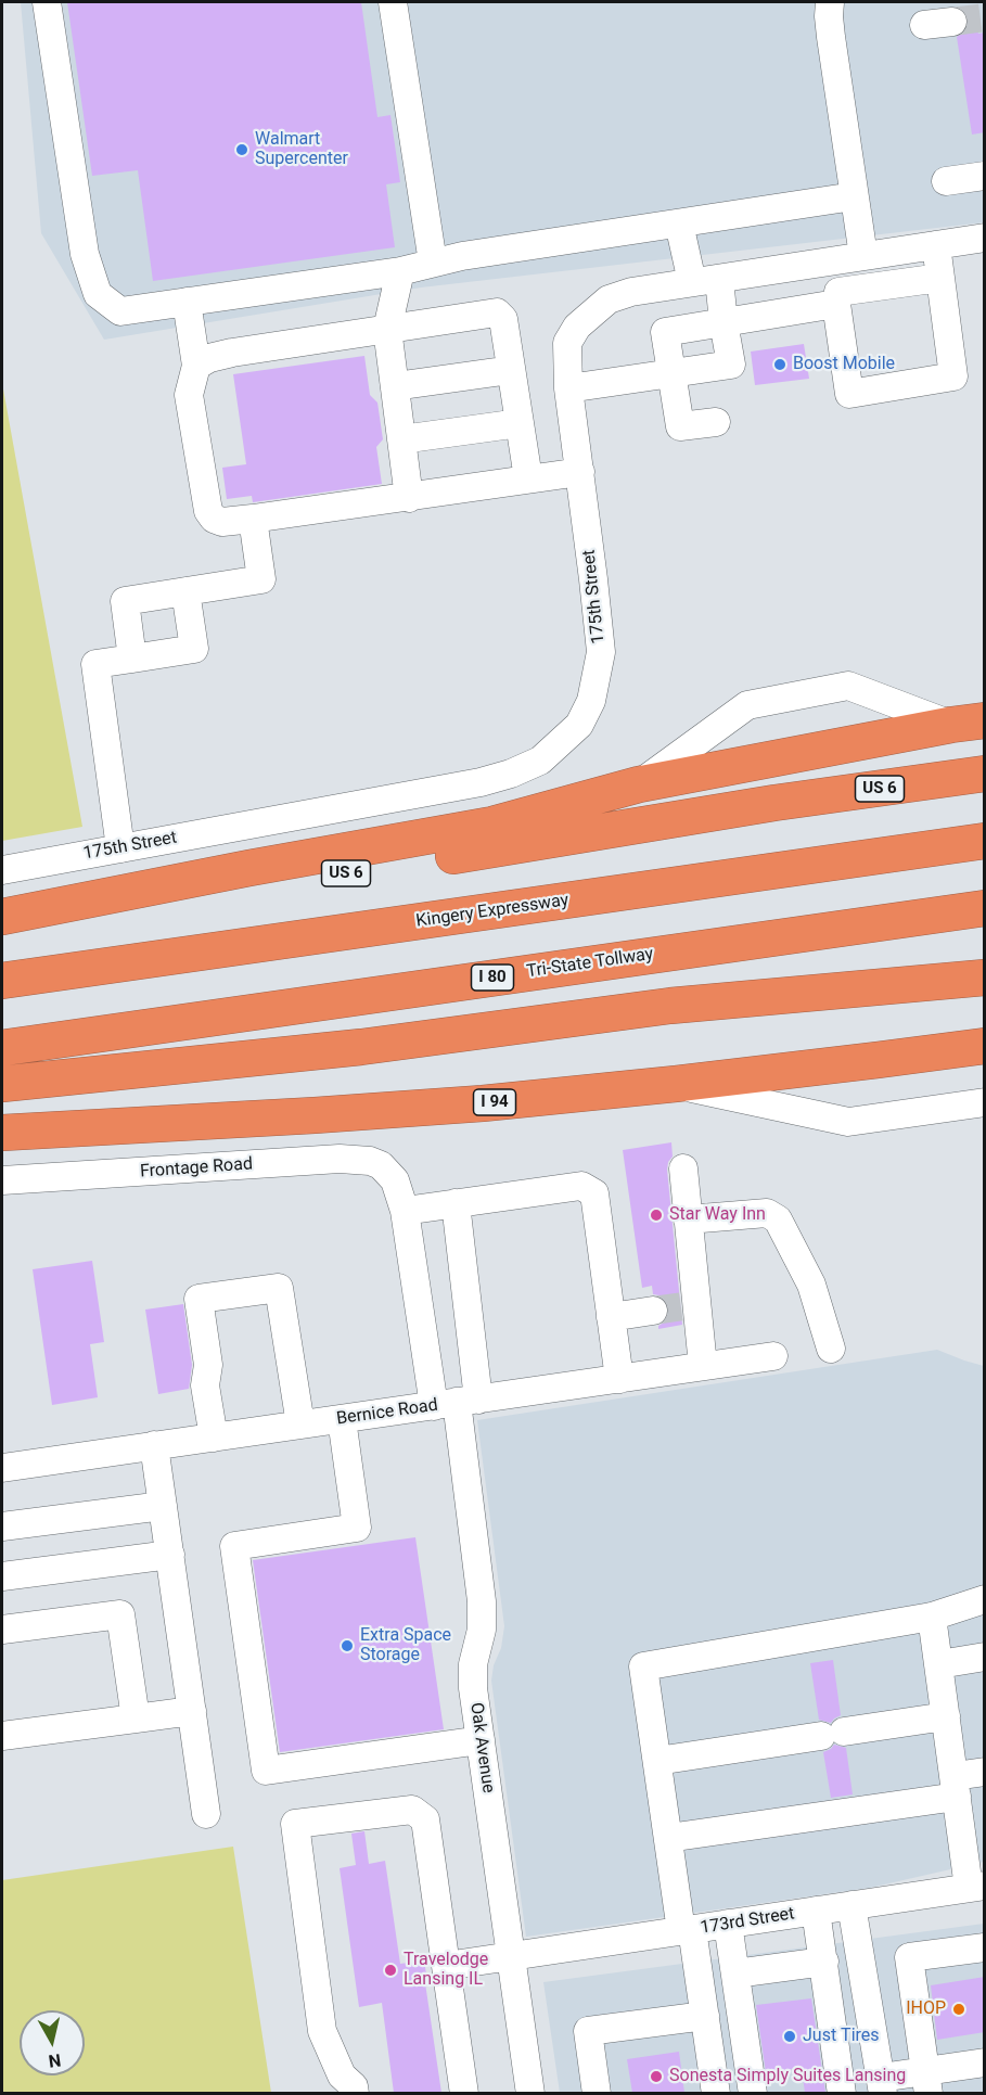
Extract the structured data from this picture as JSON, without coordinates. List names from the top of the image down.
{
  "streets": {
    "highway": [
      "US 6",
      "Kingery Expressway",
      "Tri-State Tollway",
      "I 80",
      "I 94"
    ],
    "street": [
      "175th Street",
      "Frontage Road",
      "Bernice Road",
      "Oak Avenue",
      "173rd Street"
    ]
  },
  "crossings": [
    ["Frontage Road", "Oak Avenue"],
    ["Bernice Road", "Oak Avenue"],
    ["Oak Avenue", "173rd Street"]
  ],
  "places": [
    "Walmart Supercenter",
    "Boost Mobile",
    "Star Way Inn",
    "Extra Space Storage",
    "Travelodge Lansing IL",
    "IHOP",
    "Just Tires",
    "Sonesta Simply Suites Lansing"
  ],
  "north": "bottom"
}
